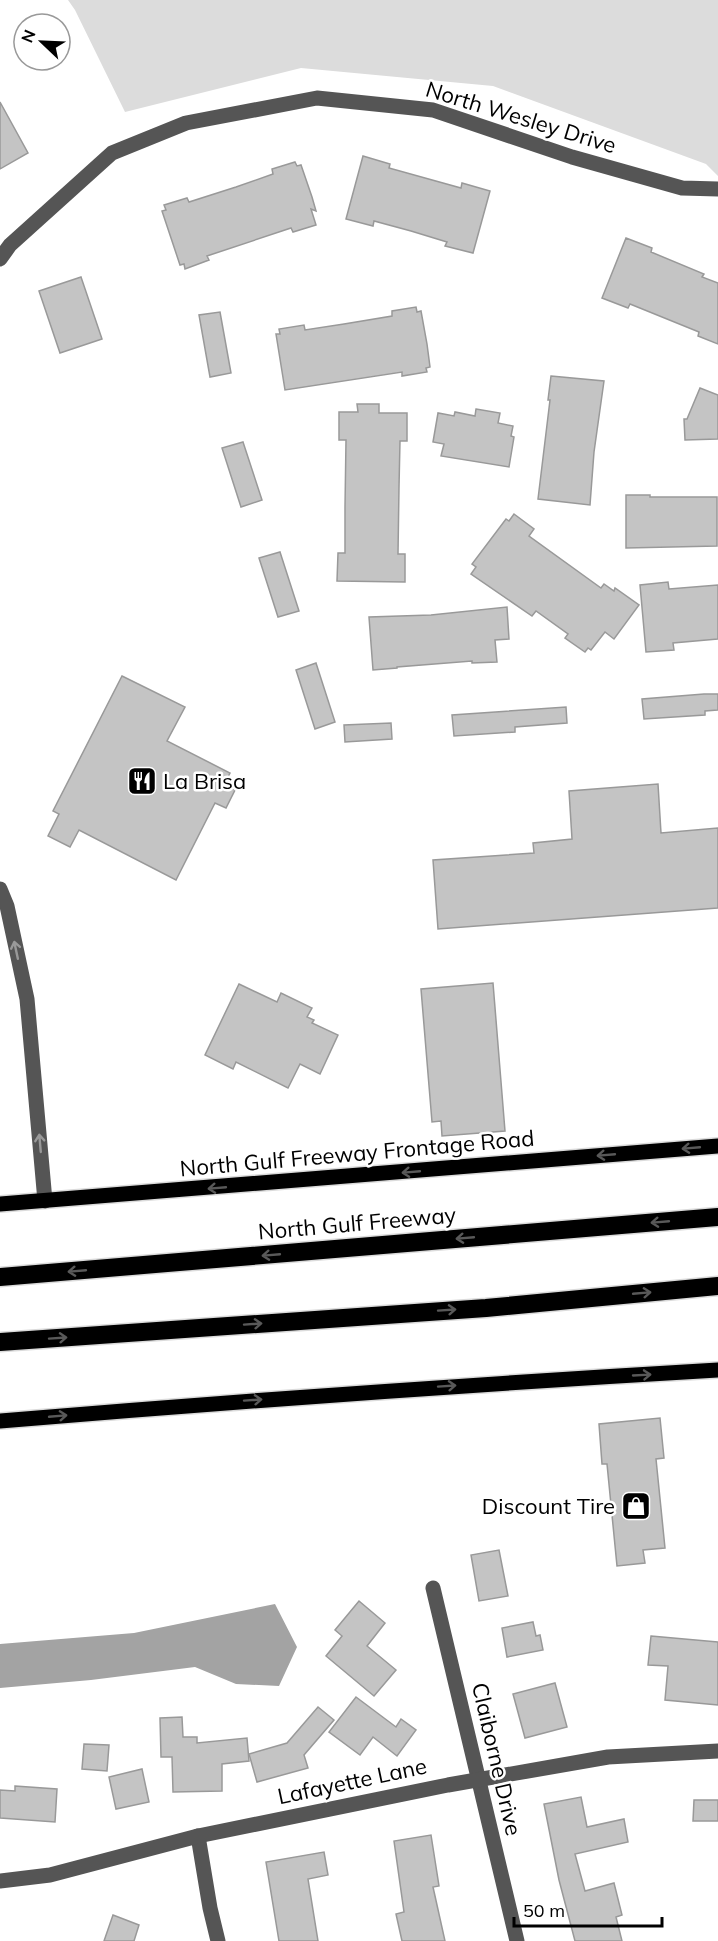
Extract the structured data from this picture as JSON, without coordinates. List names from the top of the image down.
{
  "streets": {
    "highway": ["North Gulf Freeway"],
    "main road": ["North Gulf Freeway Frontage Road"],
    "street": ["North Wesley Drive", "Claiborne Drive", "Lafayette Lane"]
  },
  "crossings": [
    ["Claiborne Drive", "Lafayette Lane"]
  ],
  "one_way": ["North Gulf Freeway Frontage Road"],
  "places": {
    "restaurant": ["La Brisa"],
    "shop": ["Discount Tire"]
  },
  "scale_bar": "50 m",
  "north": "top left"
}
